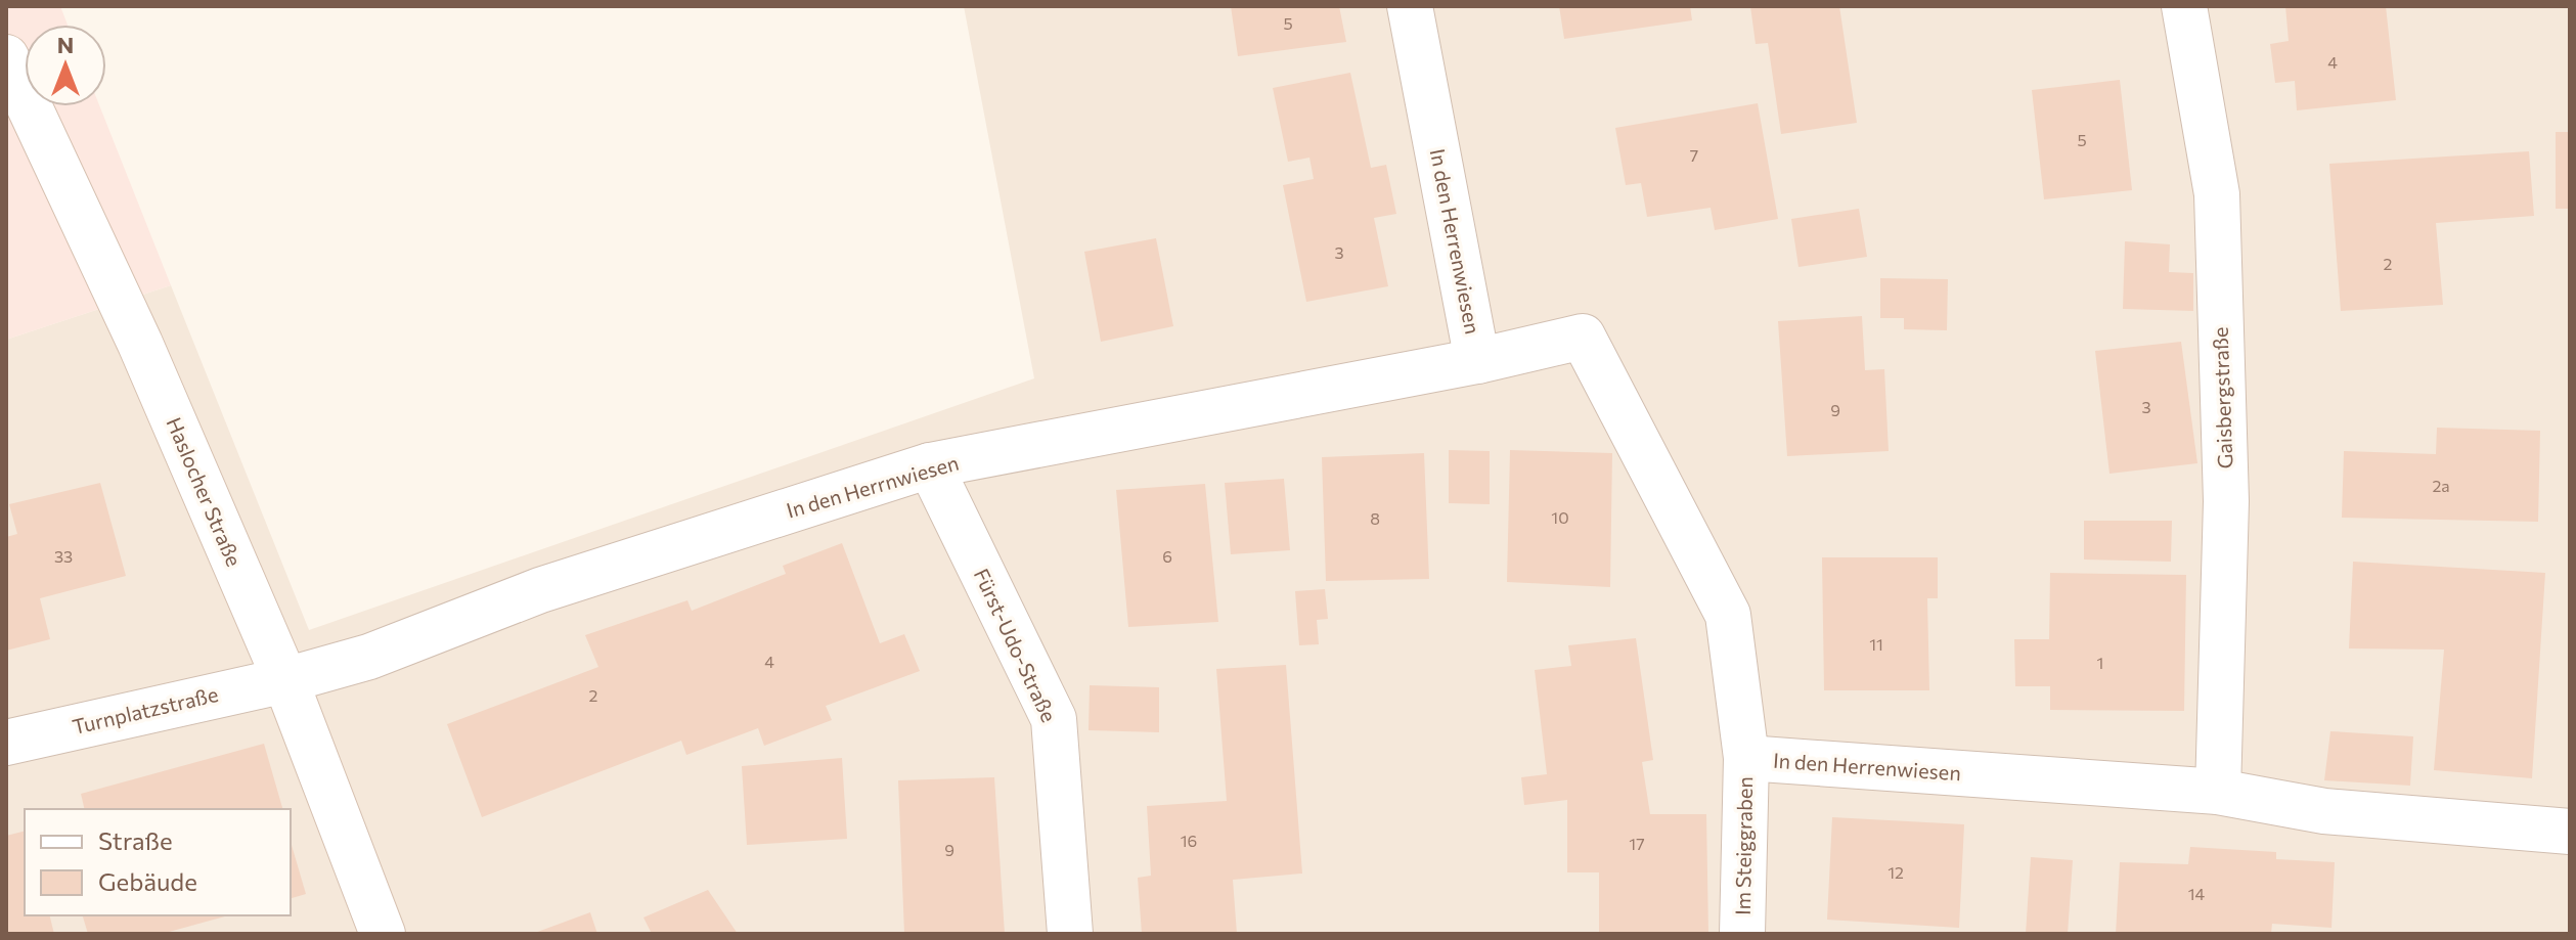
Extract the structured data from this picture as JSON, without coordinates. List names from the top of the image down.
{
  "streets": {
    "street": [
      "In den Herrenwiesen",
      "Gaisbergstraße",
      "In den Herrnwiesen",
      "Haslocher Straße",
      "Fürst-Udo-Straße",
      "Turnplatzstraße",
      "Im Steiggraben"
    ]
  },
  "crossings": [
    ["In den Herrenwiesen", "Gaisbergstraße"],
    ["In den Herrenwiesen", "In den Herrnwiesen"],
    ["In den Herrenwiesen", "Im Steiggraben"],
    ["In den Herrnwiesen", "Haslocher Straße"],
    ["In den Herrnwiesen", "Fürst-Udo-Straße"],
    ["In den Herrnwiesen", "Turnplatzstraße"],
    ["Haslocher Straße", "Turnplatzstraße"]
  ],
  "house_numbers": [
    "5",
    "4",
    "5",
    "7",
    "3",
    "2",
    "3",
    "9",
    "2a",
    "10",
    "8",
    "33",
    "6",
    "11",
    "4",
    "1",
    "2",
    "16",
    "17",
    "9",
    "12",
    "14"
  ],
  "legend": ["Straße", "Gebäude"],
  "north": "top"
}
